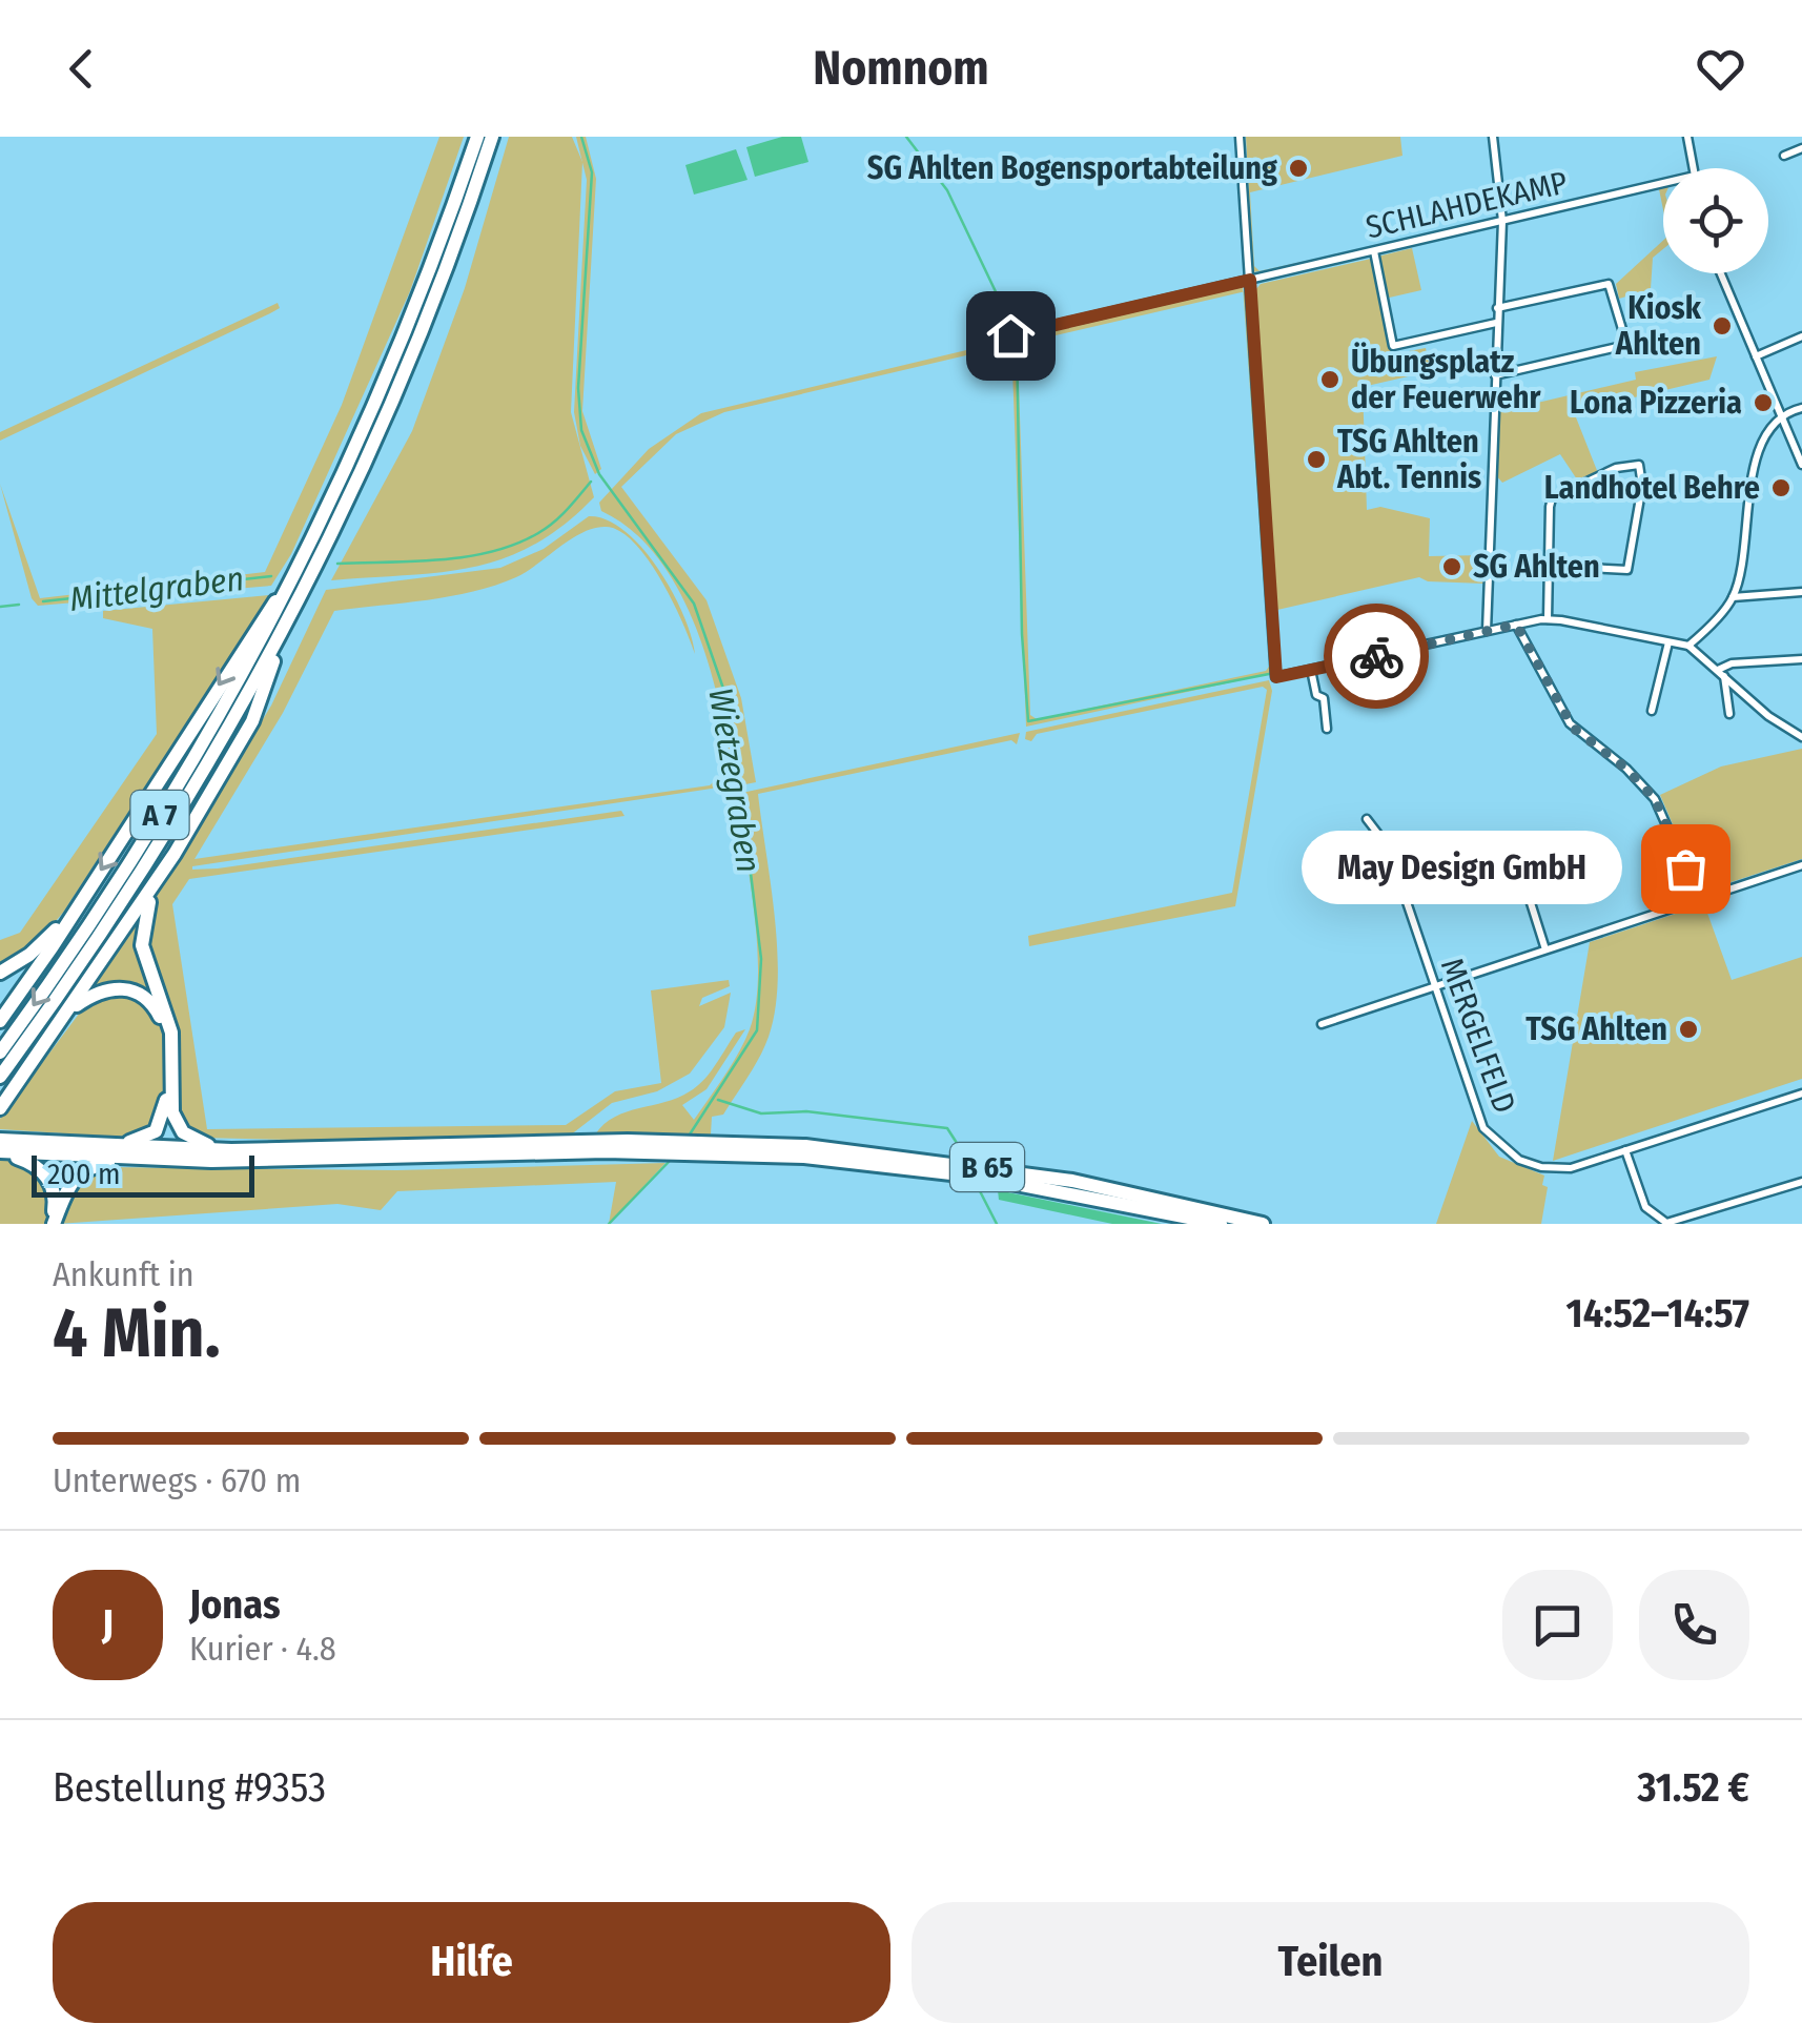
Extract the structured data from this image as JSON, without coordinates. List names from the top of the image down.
{
  "streets": {
    "highway": ["A 7", "B 65"],
    "street": ["SCHLAHDEKAMP", "MERGELFELD"]
  },
  "water": ["Mittelgraben", "Wietzegraben"],
  "places": [
    "SG Ahlten Bogensportabteilung",
    "Kiosk Ahlten",
    "Übungsplatz der Feuerwehr",
    "Lona Pizzeria",
    "TSG Ahlten Abt. Tennis",
    "Landhotel Behre",
    "SG Ahlten",
    "May Design GmbH",
    "TSG Ahlten"
  ],
  "scale_bar": "200 m",
  "page": {
    "header": "Nomnom",
    "bubble": "May Design GmbH",
    "scale": "200 m",
    "heading": ["4 Min.", "Ankunft in", "14:52–14:57"],
    "panel": [
      "Jonas",
      "Kurier · 4.8",
      "Bestellung #9353",
      "31.52 €"
    ],
    "bar": "Unterwegs · 670 m",
    "round": "J",
    "buttons": ["Hilfe", "Teilen"]
  }
}
